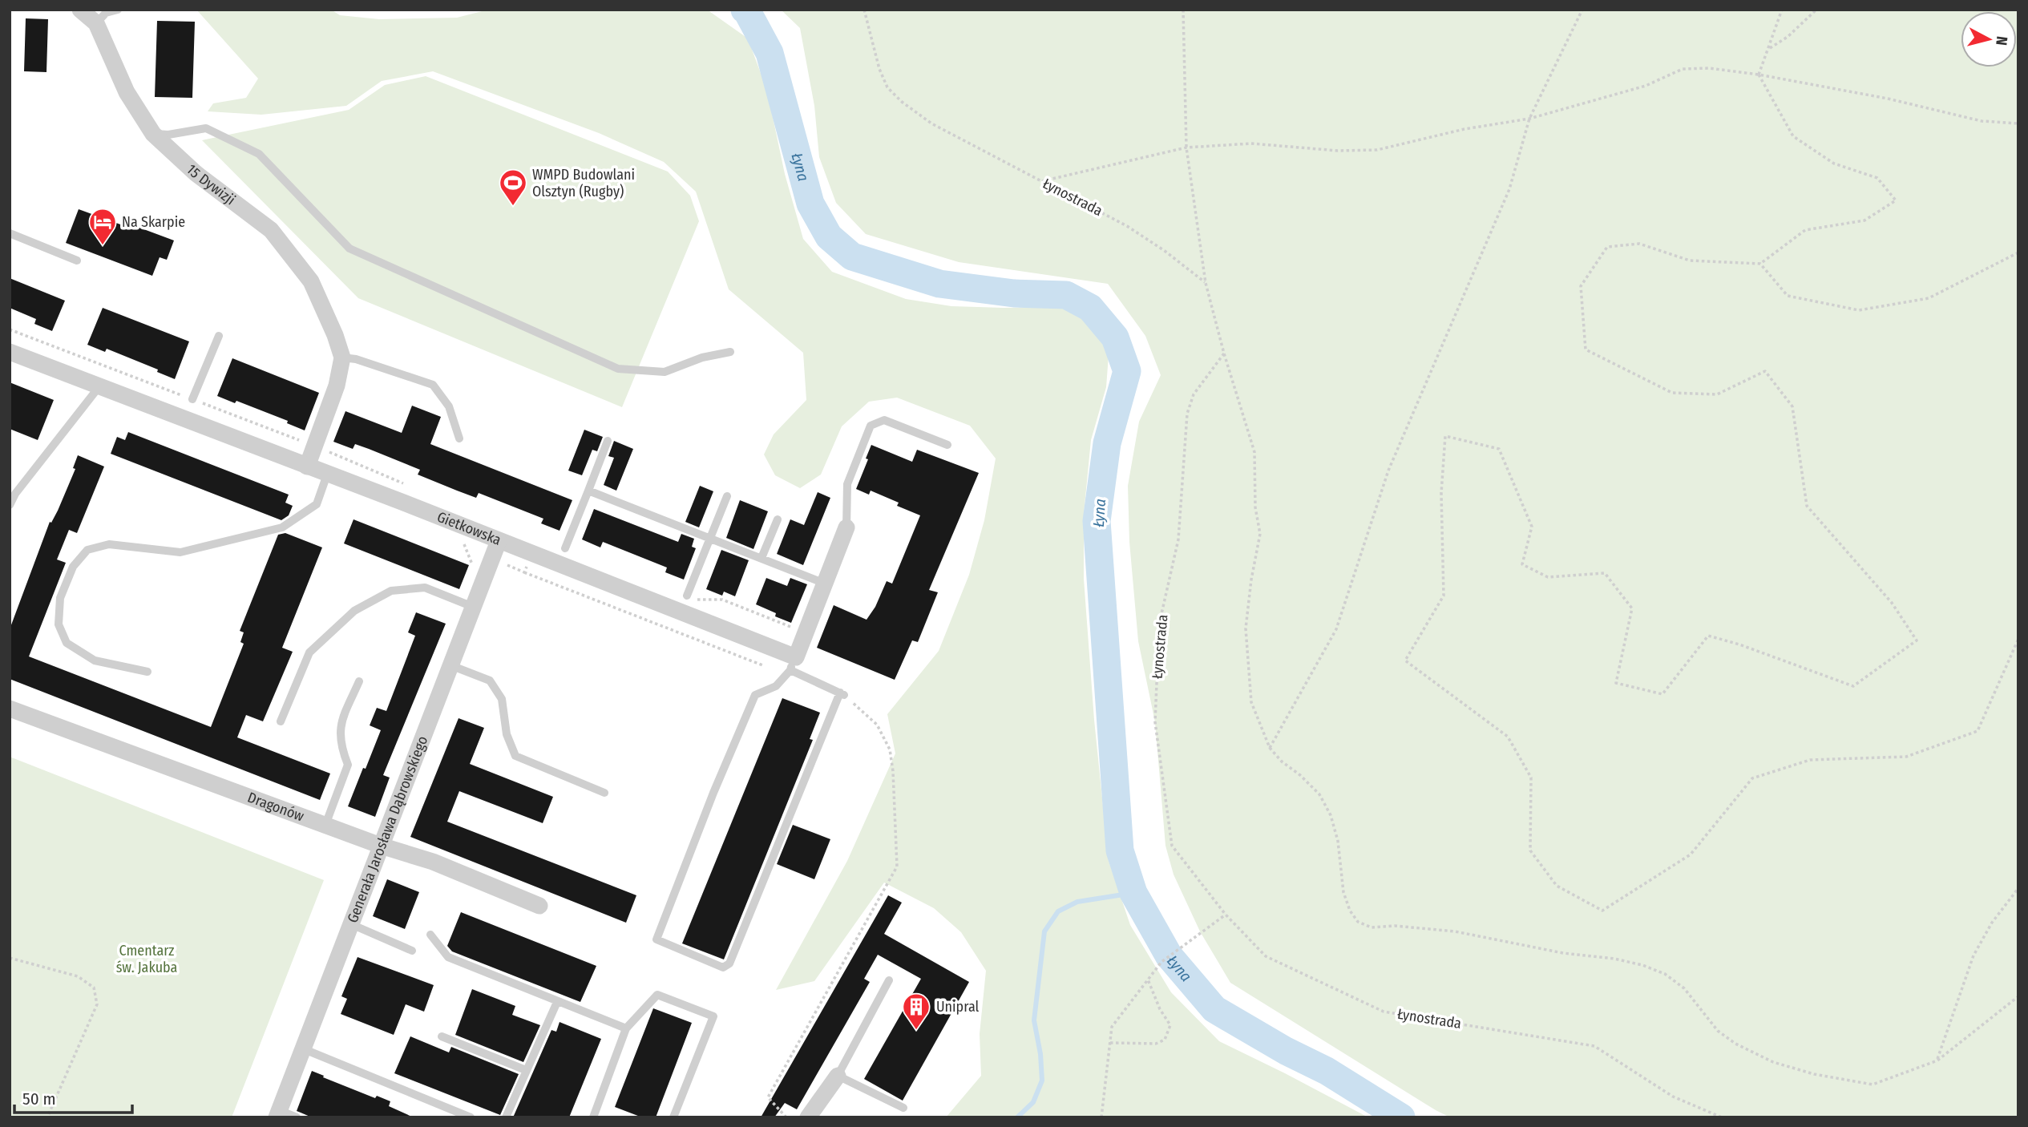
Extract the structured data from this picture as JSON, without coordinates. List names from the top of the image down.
{
  "streets": {
    "street": [
      "15 Dywizji",
      "Gietkowska",
      "Dragonów",
      "Generała Jarosława Dąbrowskiego"
    ],
    "path": ["Łynostrada"]
  },
  "crossings": [
    ["Gietkowska", "Generała Jarosława Dąbrowskiego"],
    ["Dragonów", "Generała Jarosława Dąbrowskiego"]
  ],
  "water": ["Łyna"],
  "parks": ["Cmentarz św. Jakuba"],
  "places": {
    "sports": ["WMPD Budowlani Olsztyn (Rugby)"],
    "hotel": ["Na Skarpie"],
    "building": ["Unipral"]
  },
  "scale_bar": "50 m",
  "north": "right"
}
